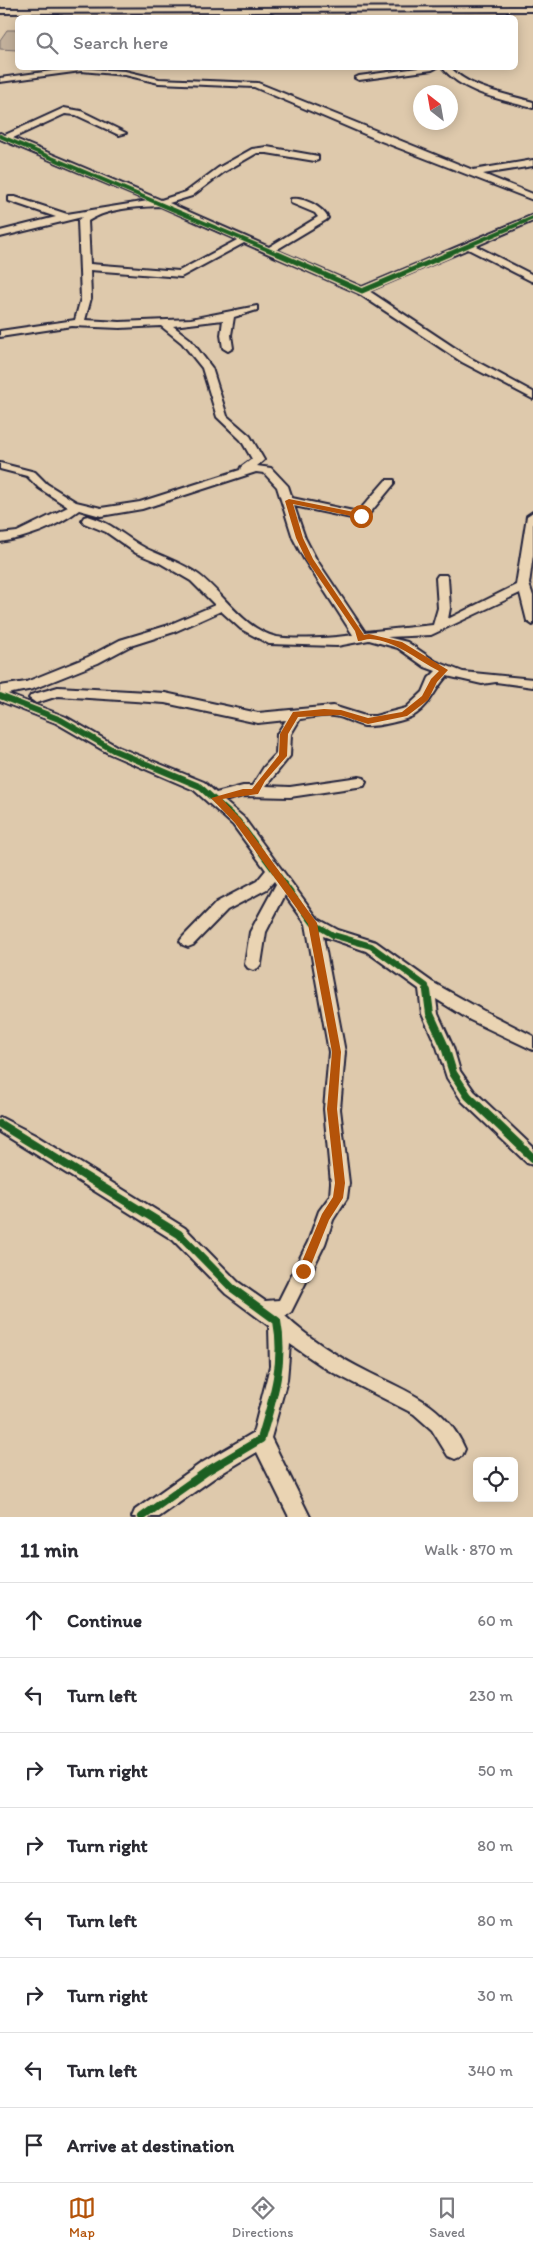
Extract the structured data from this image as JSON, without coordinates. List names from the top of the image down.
{
  "north": "top left",
  "page": {
    "search": "Search here",
    "heading": ["11 min", "Walk · 870 m"],
    "list": [
      ["Continue", "60 m"],
      ["Turn left", "230 m"],
      ["Turn right", "50 m"],
      ["Turn right", "80 m"],
      ["Turn left", "80 m"],
      ["Turn right", "30 m"],
      ["Turn left", "340 m"],
      "Arrive at destination"
    ],
    "nav": ["Map", "Directions", "Saved"]
  }
}
